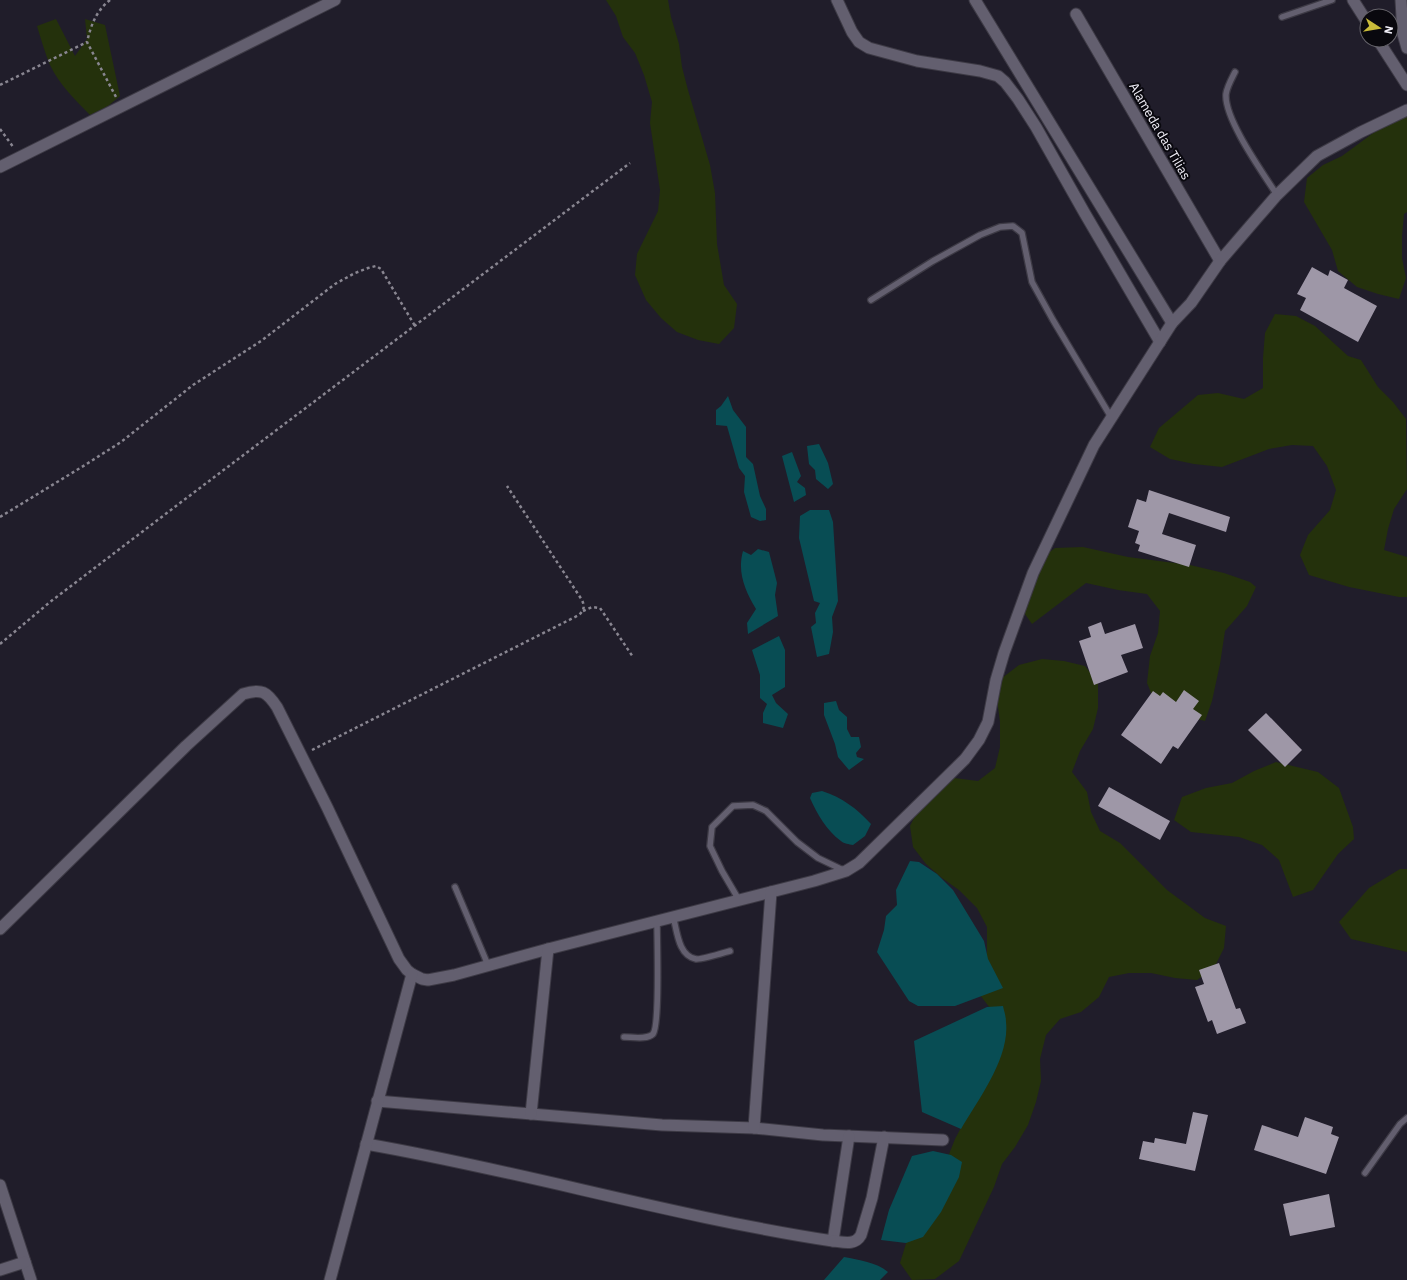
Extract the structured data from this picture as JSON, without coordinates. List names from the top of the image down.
{
  "streets": {
    "street": ["Alameda das Tilias"]
  },
  "north": "right"
}
